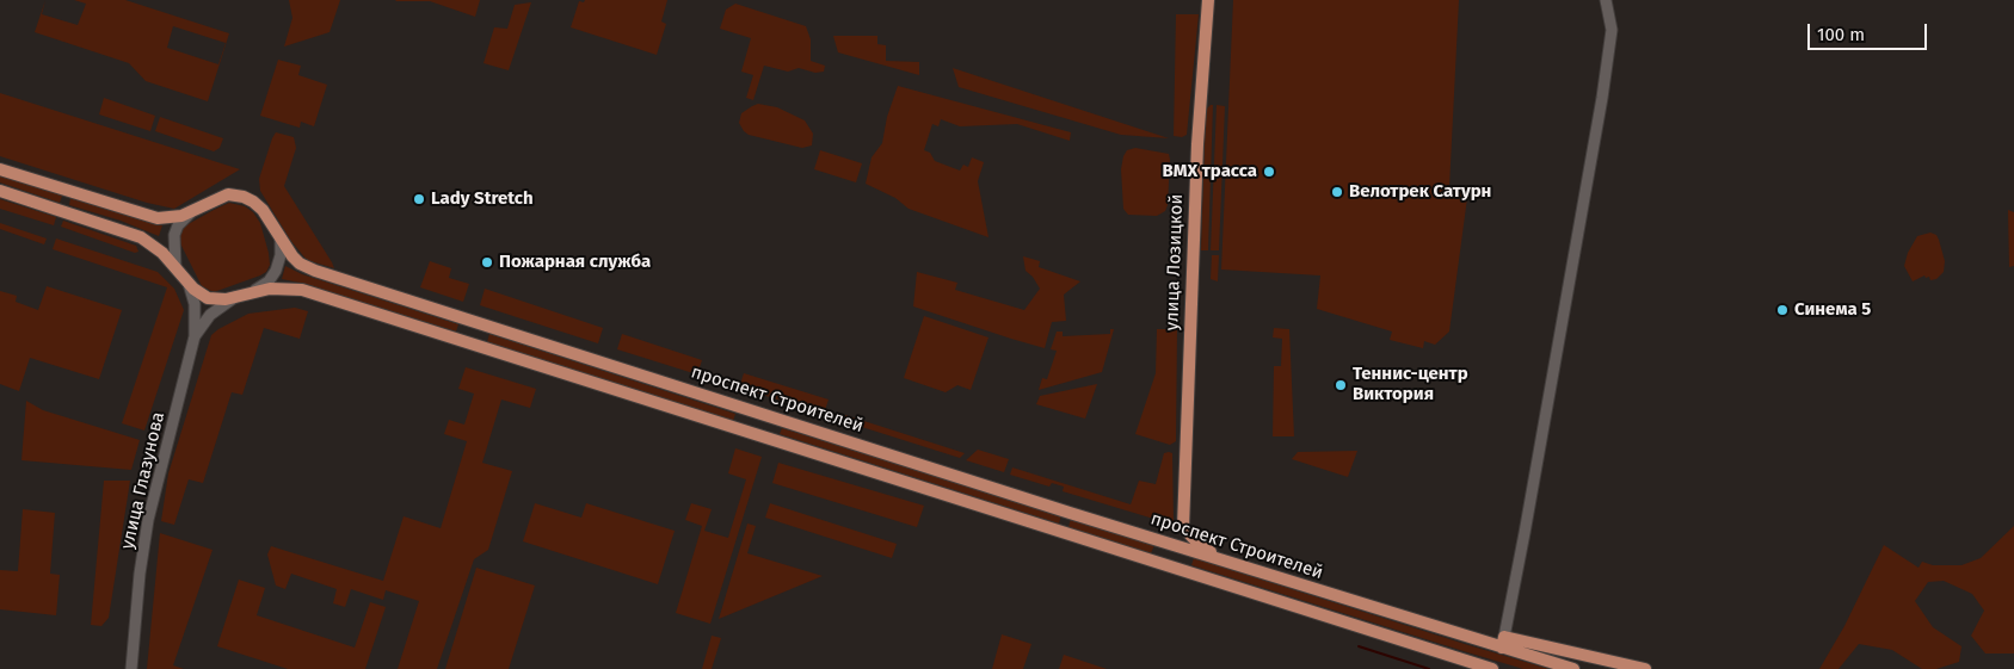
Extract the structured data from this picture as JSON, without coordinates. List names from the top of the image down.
{
  "streets": {
    "main road": ["улица Лозицкой", "проспект Строителей"],
    "street": ["улица Глазунова"]
  },
  "crossings": [
    ["проспект Строителей", "улица Глазунова"]
  ],
  "places": [
    "BMX трасса",
    "Велотрек Сатурн",
    "Lady Stretch",
    "Пожарная служба",
    "Синема 5",
    "Теннис-центр Виктория"
  ],
  "scale_bar": "100 m"
}
